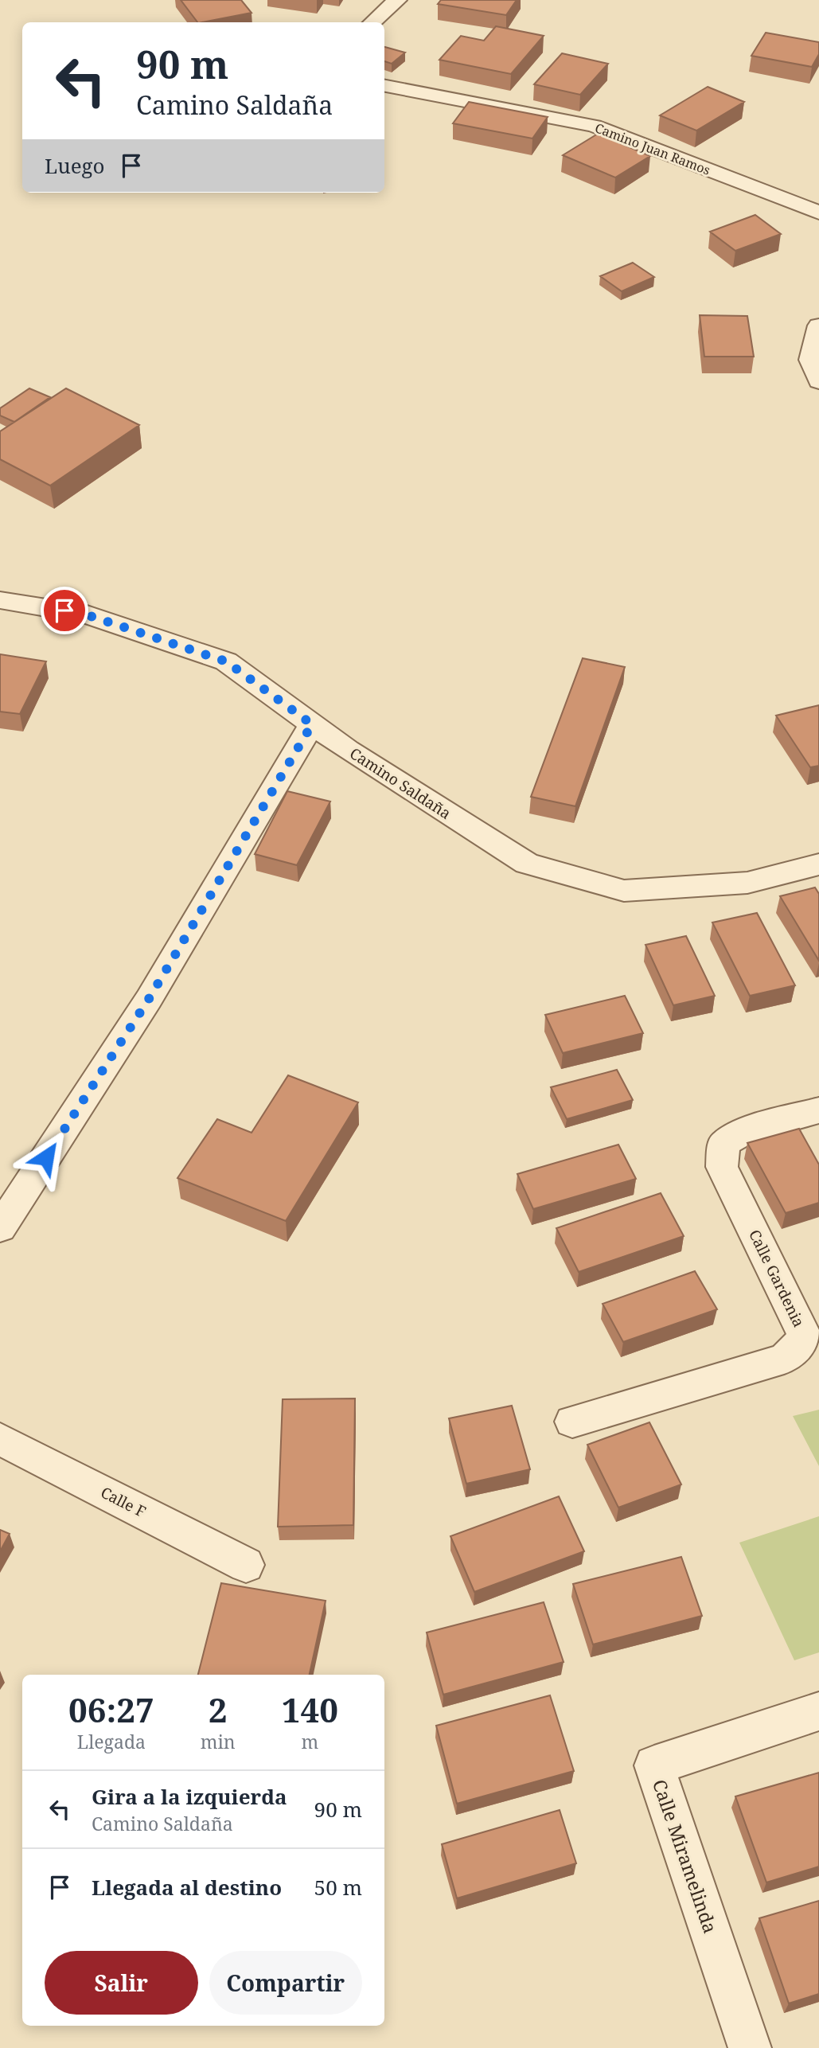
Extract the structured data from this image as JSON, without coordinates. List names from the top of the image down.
{
  "streets": {
    "street": [
      "Camino Juan Ramos",
      "Camino Saldaña",
      "Calle Gardenia",
      "Calle F",
      "Calle Miramelinda"
    ]
  },
  "page": {
    "turn": ["90 m", "Camino Saldaña"],
    "then": "Luego",
    "eta": [
      "06:27",
      "Llegada",
      "2",
      "min",
      "140",
      "m"
    ],
    "list": [
      {
        "name": "Gira a la izquierda",
        "note": "Camino Saldaña",
        "value": "90 m"
      },
      {
        "name": "Llegada al destino",
        "value": "50 m"
      }
    ],
    "buttons": ["Salir", "Compartir"]
  }
}
